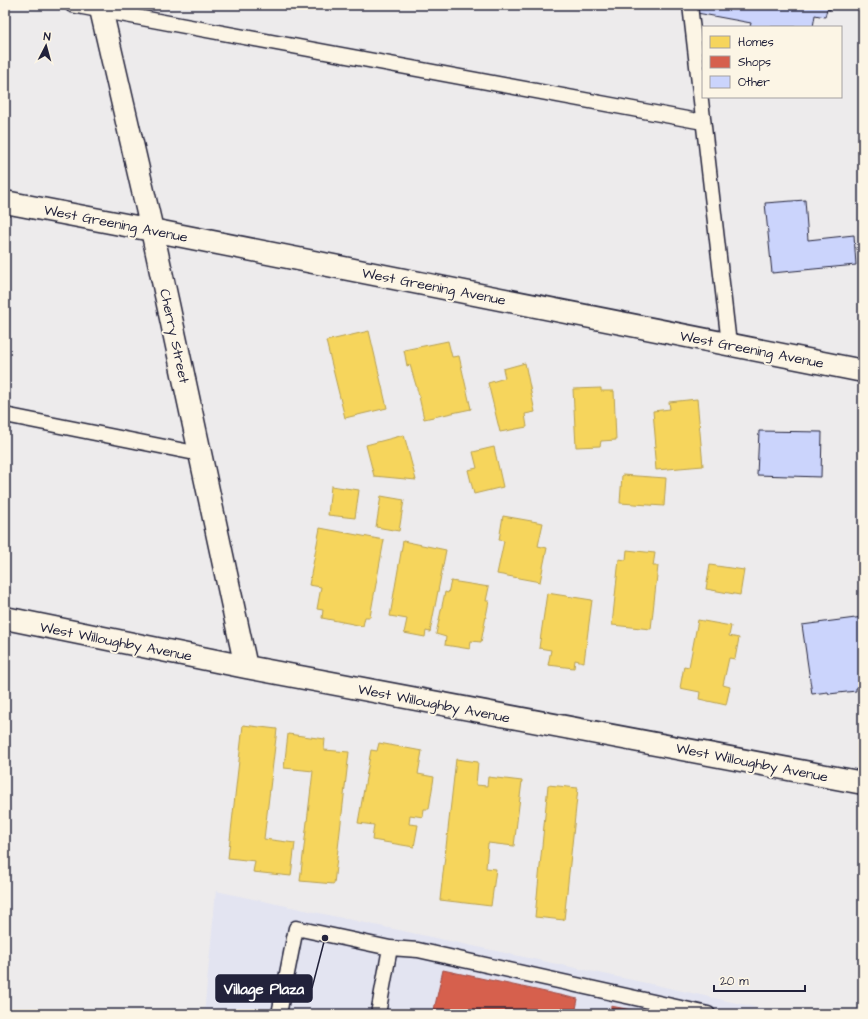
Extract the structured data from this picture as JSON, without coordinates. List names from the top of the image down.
{
  "streets": {
    "street": ["West Greening Avenue", "Cherry Street", "West Willoughby Avenue"]
  },
  "crossings": [
    ["West Greening Avenue", "Cherry Street"],
    ["Cherry Street", "West Willoughby Avenue"]
  ],
  "places": ["Village Plaza"],
  "legend": ["Homes", "Shops", "Other"],
  "scale_bar": "20 m",
  "north": "top"
}
